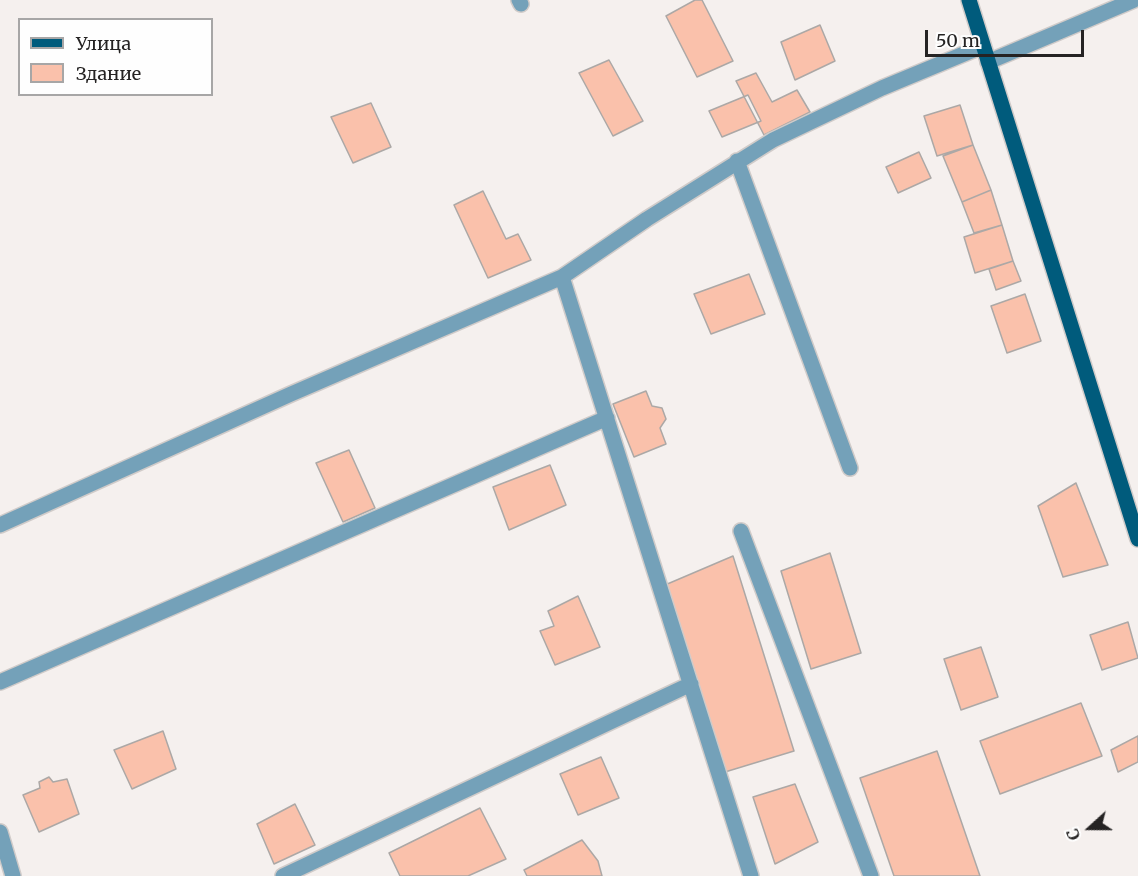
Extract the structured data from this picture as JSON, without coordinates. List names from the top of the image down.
{
  "legend": ["Улица", "Здание"],
  "scale_bar": "50 m",
  "north": "left"
}
